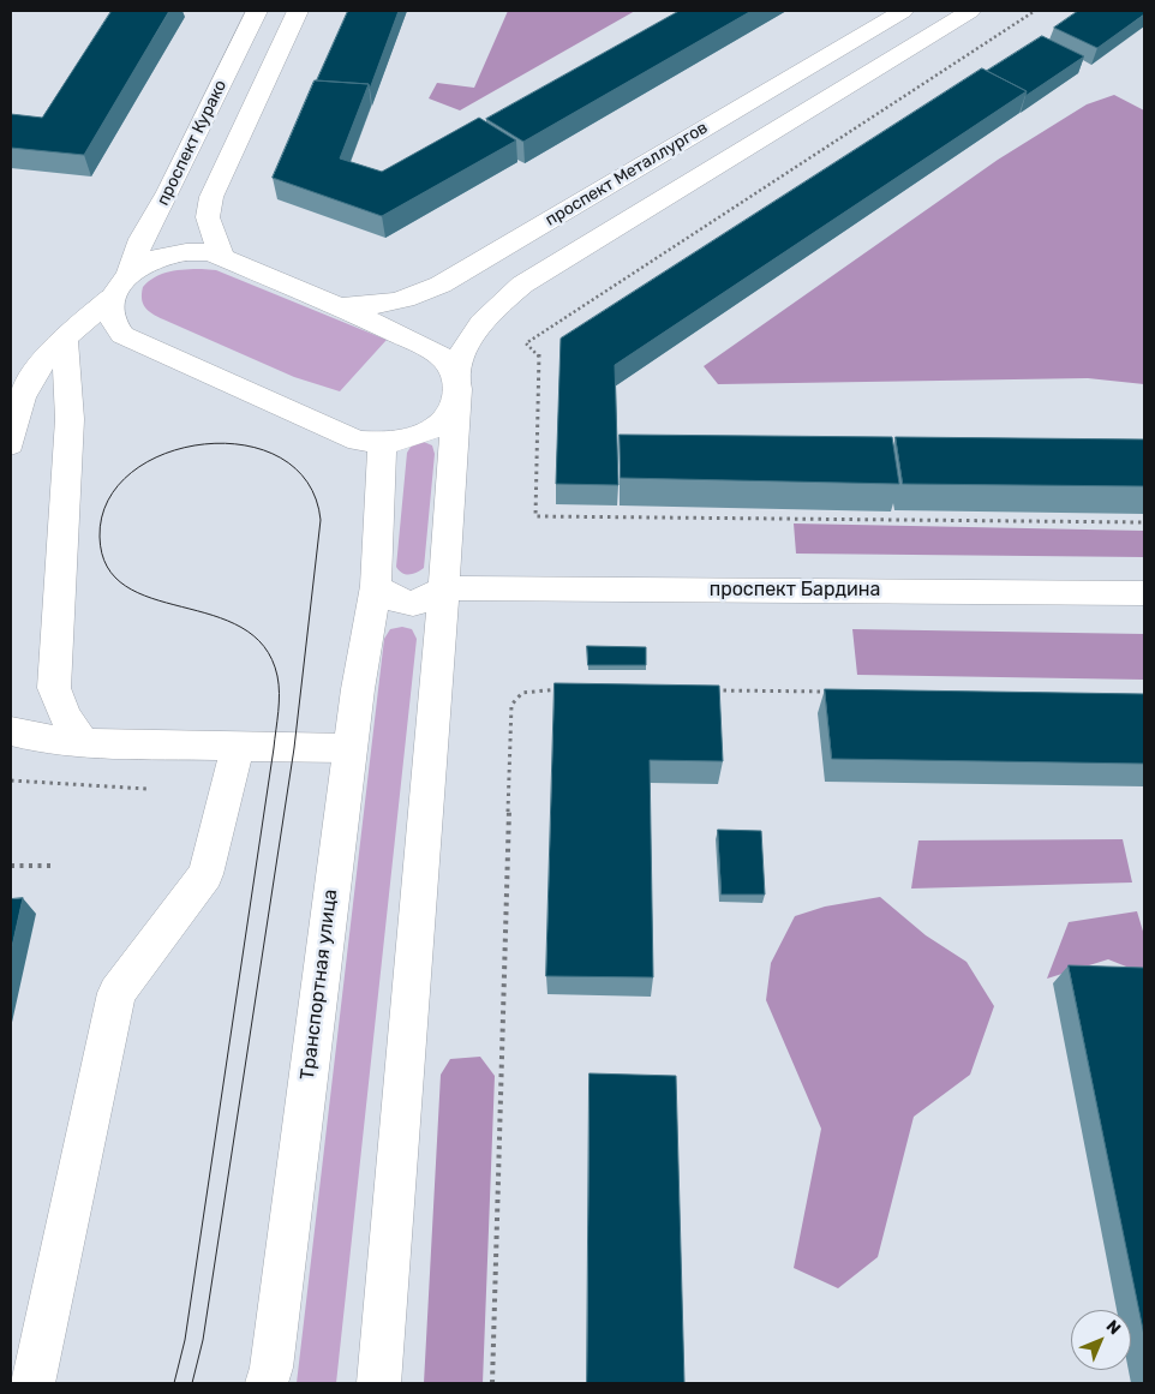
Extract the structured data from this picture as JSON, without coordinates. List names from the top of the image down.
{
  "streets": {
    "main road": [
      "проспект Курако",
      "проспект Металлургов",
      "проспект Бардина",
      "Транспортная улица"
    ]
  },
  "crossings": [
    ["проспект Металлургов", "Транспортная улица"]
  ],
  "north": "top right"
}
